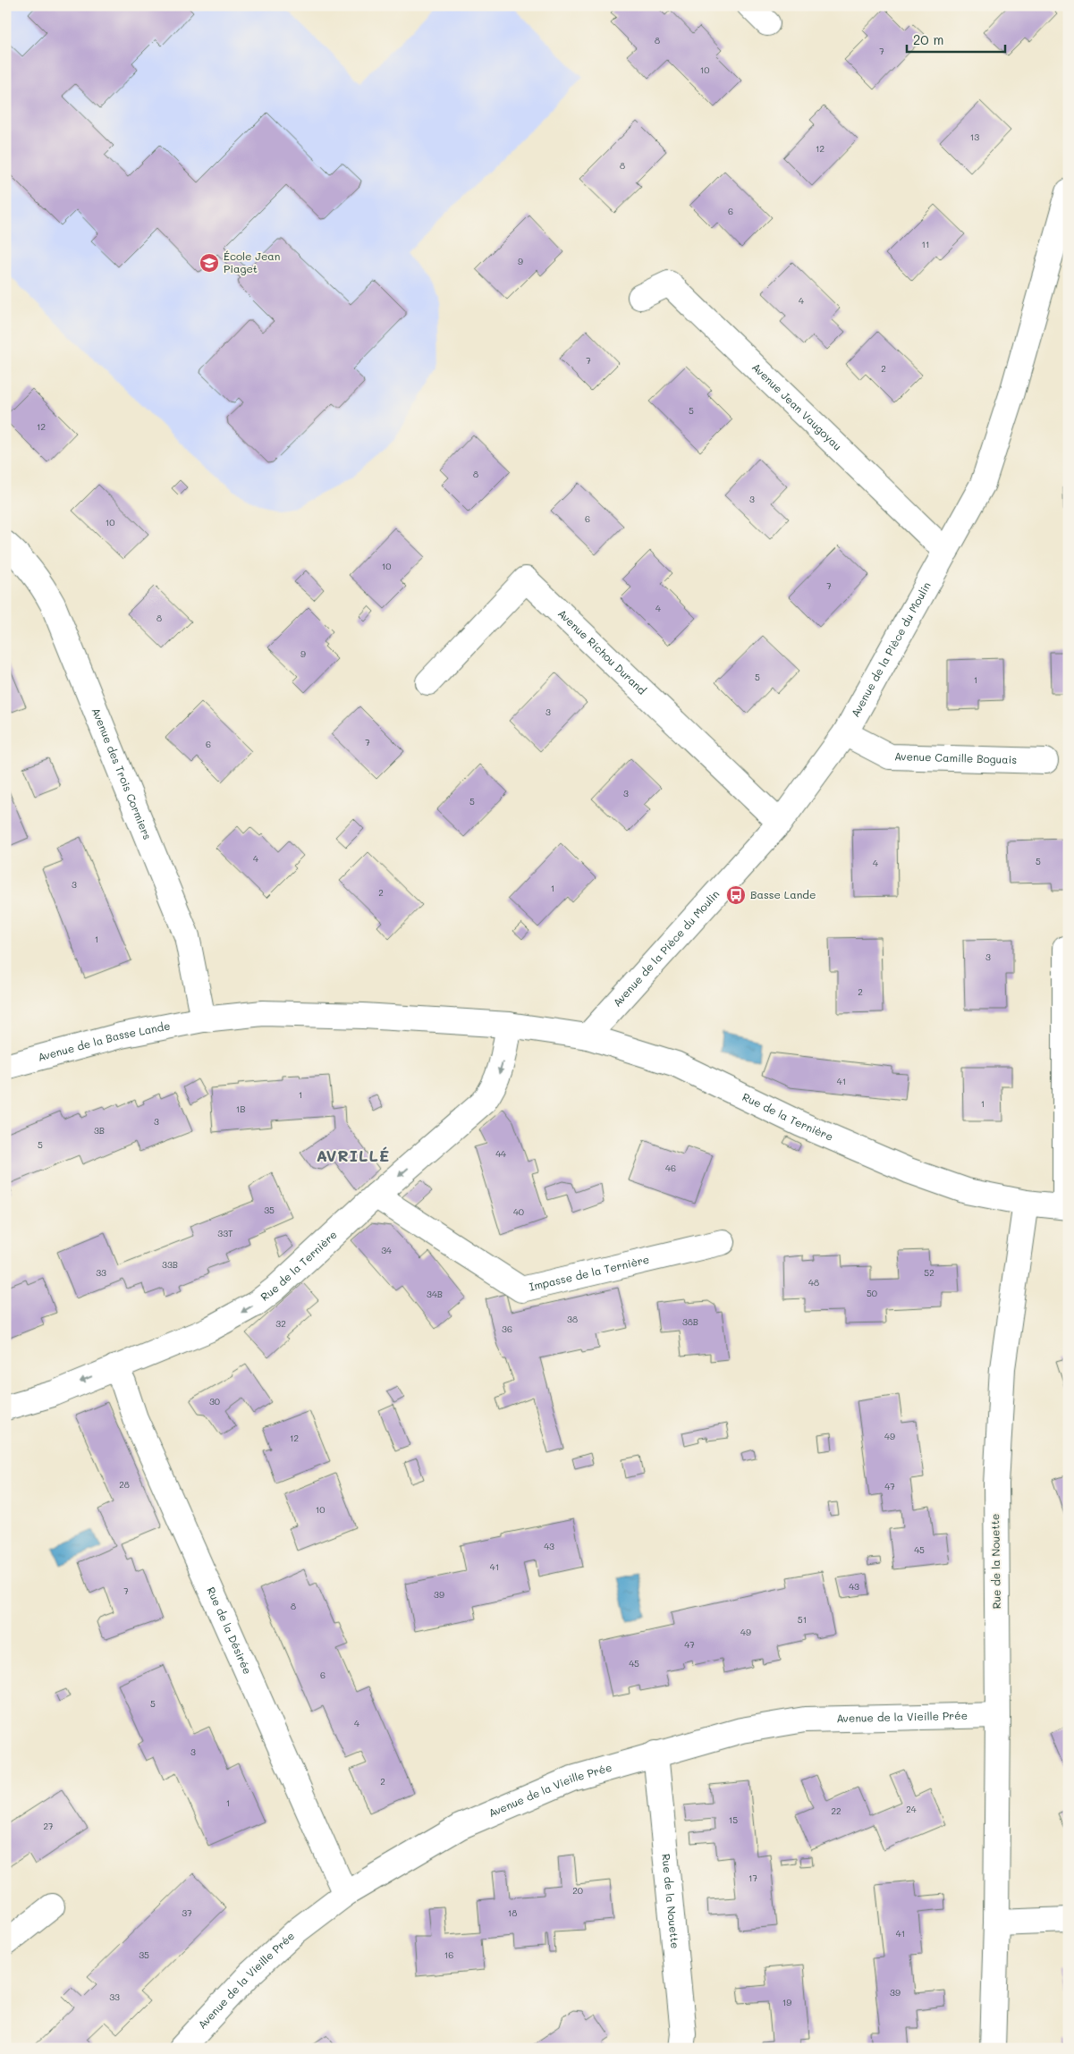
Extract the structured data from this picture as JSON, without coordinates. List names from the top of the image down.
{
  "streets": {
    "street": [
      "Avenue Jean Vaugoyau",
      "Avenue de la Pièce du Moulin",
      "Avenue Richou Durand",
      "Avenue Camille Boguais",
      "Avenue des Trois Cormiers",
      "Avenue de la Basse Lande",
      "Rue de la Ternière",
      "Impasse de la Ternière",
      "Rue de la Nouette",
      "Rue de la Désirée",
      "Avenue de la Vieille Prée"
    ]
  },
  "crossings": [
    ["Avenue Jean Vaugoyau", "Avenue de la Pièce du Moulin"],
    ["Avenue de la Pièce du Moulin", "Avenue Richou Durand"],
    ["Avenue de la Pièce du Moulin", "Avenue Camille Boguais"],
    ["Avenue de la Pièce du Moulin", "Rue de la Ternière"],
    ["Avenue des Trois Cormiers", "Avenue de la Basse Lande"],
    ["Avenue des Trois Cormiers", "Rue de la Ternière"],
    ["Avenue de la Basse Lande", "Rue de la Ternière"],
    ["Rue de la Ternière", "Impasse de la Ternière"],
    ["Rue de la Ternière", "Rue de la Nouette"],
    ["Rue de la Ternière", "Rue de la Désirée"],
    ["Rue de la Nouette", "Avenue de la Vieille Prée"],
    ["Rue de la Désirée", "Avenue de la Vieille Prée"]
  ],
  "one_way": ["Rue de la Ternière"],
  "districts": ["AVRILLÉ"],
  "places": {
    "school or university": ["École Jean Piaget"],
    "bus stop": ["Basse Lande"]
  },
  "house_numbers": [
    "8",
    "7",
    "10",
    "13",
    "12",
    "8",
    "6",
    "11",
    "9",
    "4",
    "7",
    "2",
    "5",
    "12",
    "8",
    "3",
    "6",
    "10",
    "10",
    "7",
    "4",
    "8",
    "9",
    "5",
    "1",
    "3",
    "7",
    "6",
    "3",
    "5",
    "4",
    "5",
    "4",
    "3",
    "1",
    "2",
    "1",
    "3",
    "2",
    "41",
    "1",
    "1",
    "1B",
    "3",
    "3B",
    "5",
    "44",
    "46",
    "35",
    "40",
    "33T",
    "34",
    "33B",
    "33",
    "52",
    "48",
    "50",
    "34B",
    "38",
    "38B",
    "32",
    "36",
    "30",
    "49",
    "12",
    "28",
    "47",
    "10",
    "43",
    "45",
    "41",
    "43",
    "7",
    "39",
    "8",
    "51",
    "49",
    "47",
    "45",
    "6",
    "5",
    "4",
    "3",
    "2",
    "1",
    "24",
    "22",
    "15",
    "27",
    "17",
    "20",
    "37",
    "18",
    "41",
    "35",
    "16",
    "39",
    "33",
    "19"
  ],
  "scale_bar": "20 m"
}
